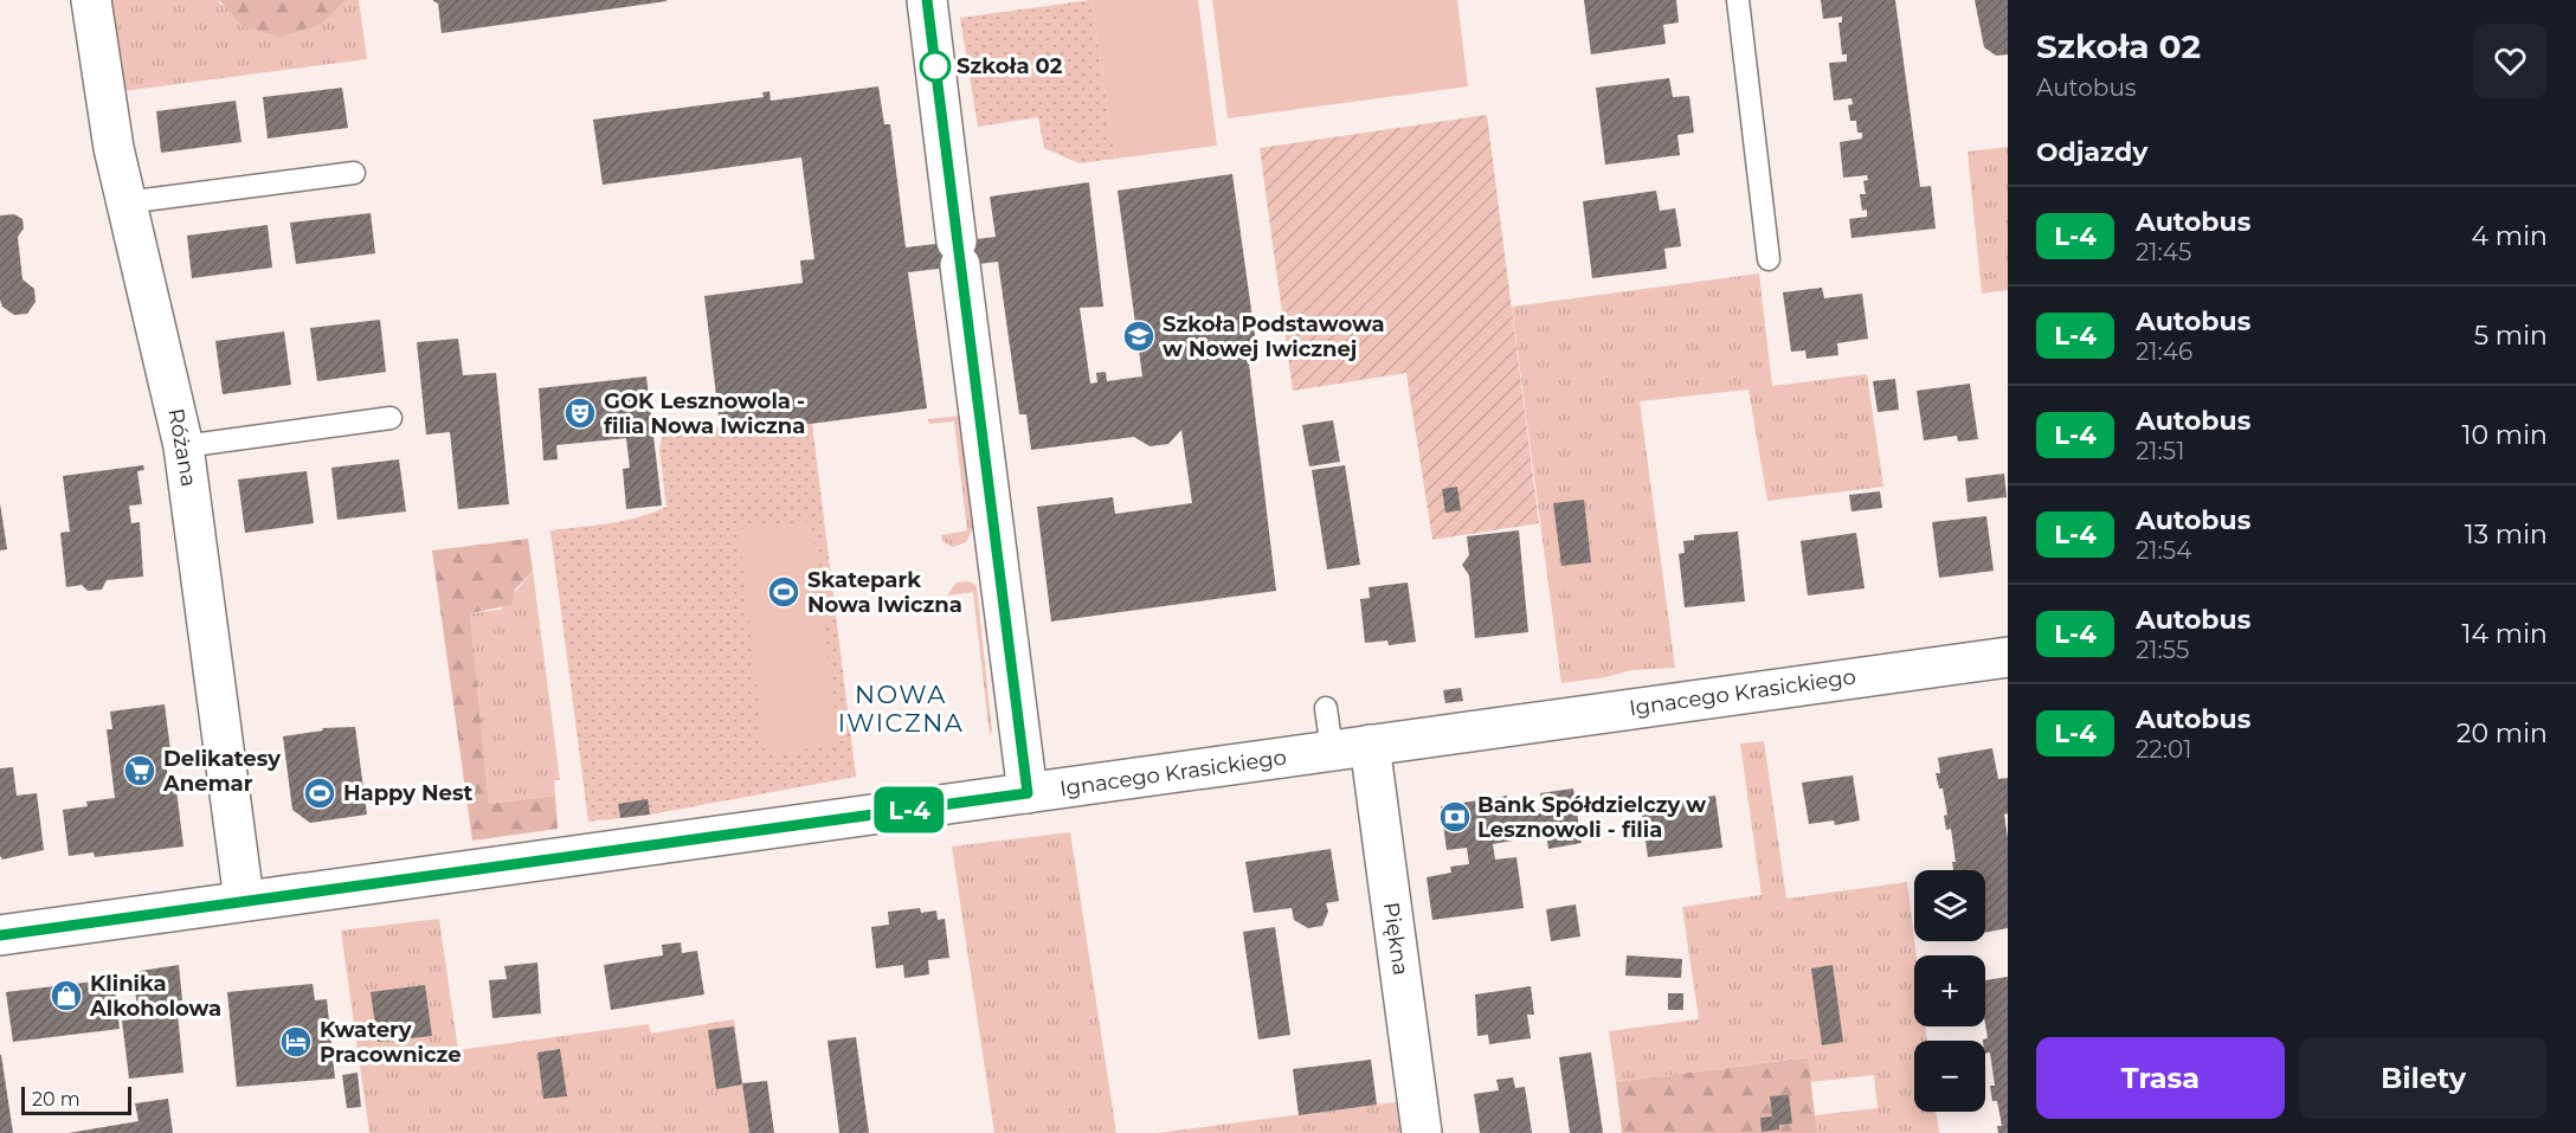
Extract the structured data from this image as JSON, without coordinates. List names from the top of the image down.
{
  "streets": {
    "street": ["Różana", "Ignacego Krasickiego", "Piękna"]
  },
  "crossings": [
    ["Różana", "Ignacego Krasickiego"],
    ["Ignacego Krasickiego", "Piękna"]
  ],
  "districts": ["NOWA IWICZNA"],
  "places": {
    "other": ["Szkoła 02"],
    "school or university": ["Szkoła Podstawowa w Nowej Iwicznej"],
    "theatre": ["GOK Lesznowola - filia Nowa Iwiczna"],
    "sports": ["Skatepark Nowa Iwiczna", "Happy Nest"],
    "supermarket": ["Delikatesy Anemar"],
    "bank": ["Bank Spółdzielczy w Lesznowoli - filia"],
    "shop": ["Klinika Alkoholowa"],
    "hotel": ["Kwatery Pracownicze"]
  },
  "lines": ["bus line L-4"],
  "scale_bar": "20 m",
  "page": {
    "on_map": "L-4",
    "heading": [
      ["Szkoła 02", "Autobus"],
      "Odjazdy"
    ],
    "list": [
      {
        "mark": "L-4",
        "name": "Autobus",
        "note": "21:45",
        "value": "4 min"
      },
      {
        "mark": "L-4",
        "name": "Autobus",
        "note": "21:46",
        "value": "5 min"
      },
      {
        "mark": "L-4",
        "name": "Autobus",
        "note": "21:51",
        "value": "10 min"
      },
      {
        "mark": "L-4",
        "name": "Autobus",
        "note": "21:54",
        "value": "13 min"
      },
      {
        "mark": "L-4",
        "name": "Autobus",
        "note": "21:55",
        "value": "14 min"
      },
      {
        "mark": "L-4",
        "name": "Autobus",
        "note": "22:01",
        "value": "20 min"
      }
    ],
    "map_buttons": ["+", "−"],
    "buttons": ["Trasa", "Bilety"],
    "scale": "20 m"
  }
}
